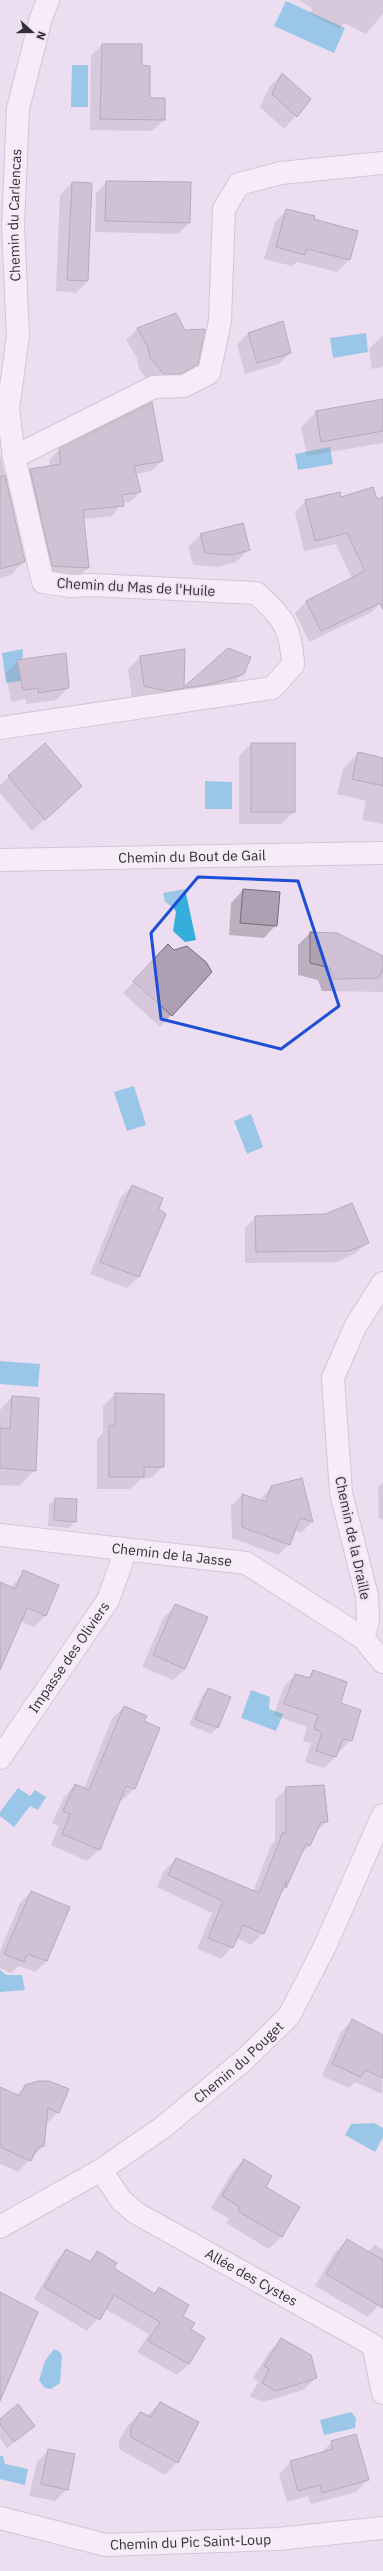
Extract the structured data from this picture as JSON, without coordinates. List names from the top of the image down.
{
  "streets": {
    "street": [
      "Chemin du Carlencas",
      "Chemin du Mas de l'Huile",
      "Chemin du Bout de Gail",
      "Chemin de la Draille",
      "Chemin de la Jasse",
      "Impasse des Oliviers",
      "Chemin du Pouget",
      "Allée des Cystes",
      "Chemin du Pic Saint-Loup"
    ]
  },
  "crossings": [
    ["Chemin du Carlencas", "Chemin du Mas de l'Huile"],
    ["Chemin de la Draille", "Chemin de la Jasse"],
    ["Chemin de la Jasse", "Impasse des Oliviers"],
    ["Chemin du Pouget", "Allée des Cystes"]
  ],
  "north": "right"
}
